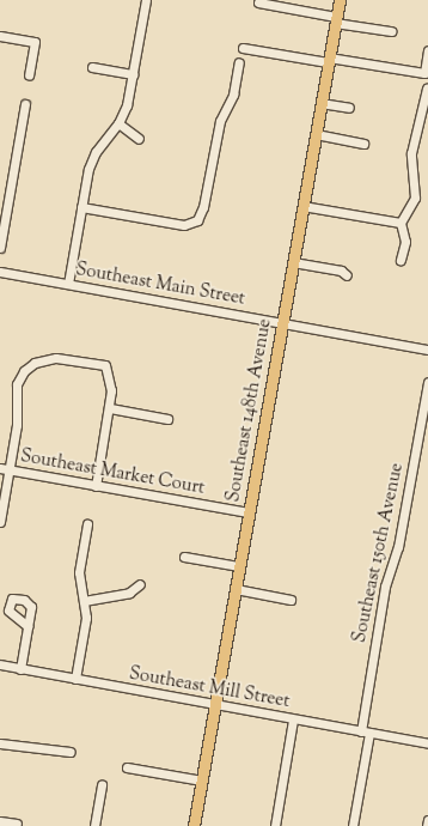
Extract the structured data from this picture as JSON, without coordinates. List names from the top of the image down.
{
  "streets": {
    "main road": ["Southeast 148th Avenue"],
    "street": [
      "Southeast Main Street",
      "Southeast Market Court",
      "Southeast 150th Avenue",
      "Southeast Mill Street"
    ]
  },
  "crossings": [
    ["Southeast Main Street", "Southeast 148th Avenue"],
    ["Southeast 148th Avenue", "Southeast Market Court"],
    ["Southeast 148th Avenue", "Southeast Mill Street"],
    ["Southeast 150th Avenue", "Southeast Mill Street"]
  ]
}
